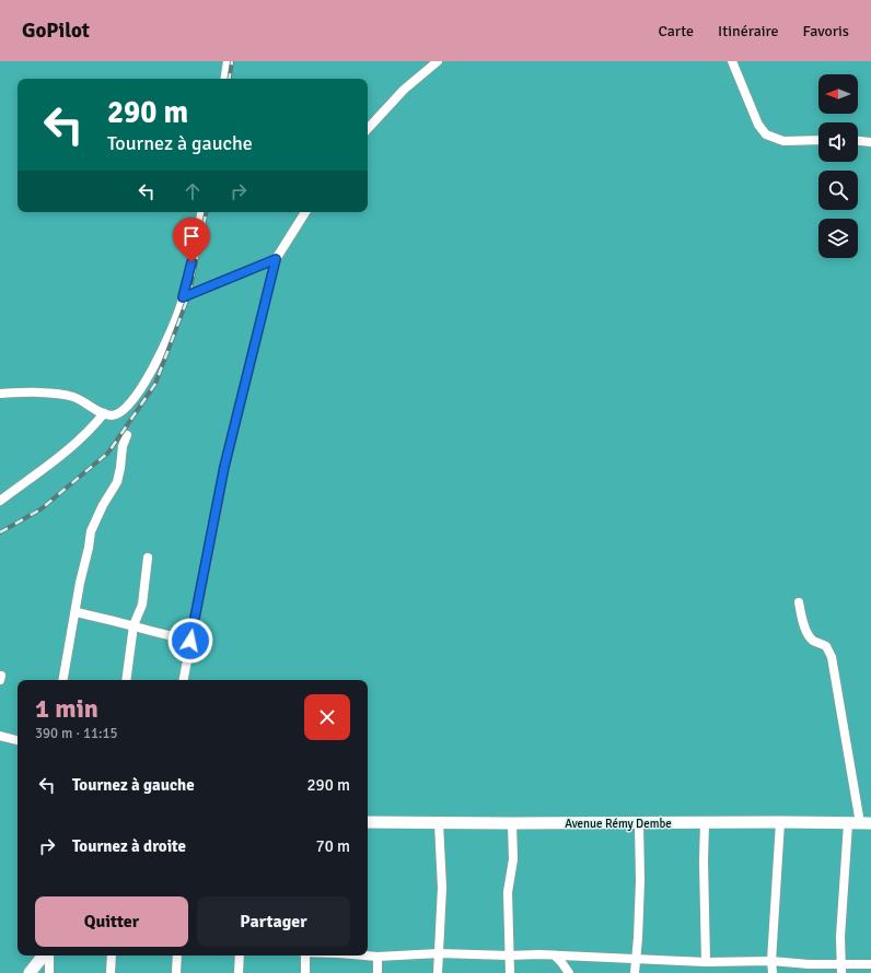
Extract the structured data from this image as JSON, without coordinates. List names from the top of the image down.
{
  "streets": {
    "street": ["Avenue Rémy Dembe"]
  },
  "north": "left",
  "page": {
    "header": "GoPilot",
    "nav": ["Carte", "Itinéraire", "Favoris"],
    "turn": ["290 m", "Tournez à gauche"],
    "heading": ["1 min", "390 m · 11:15"],
    "list": [
      {
        "name": "Tournez à gauche",
        "value": "290 m"
      },
      {
        "name": "Tournez à droite",
        "value": "70 m"
      }
    ],
    "buttons": ["Quitter", "Partager"]
  }
}
